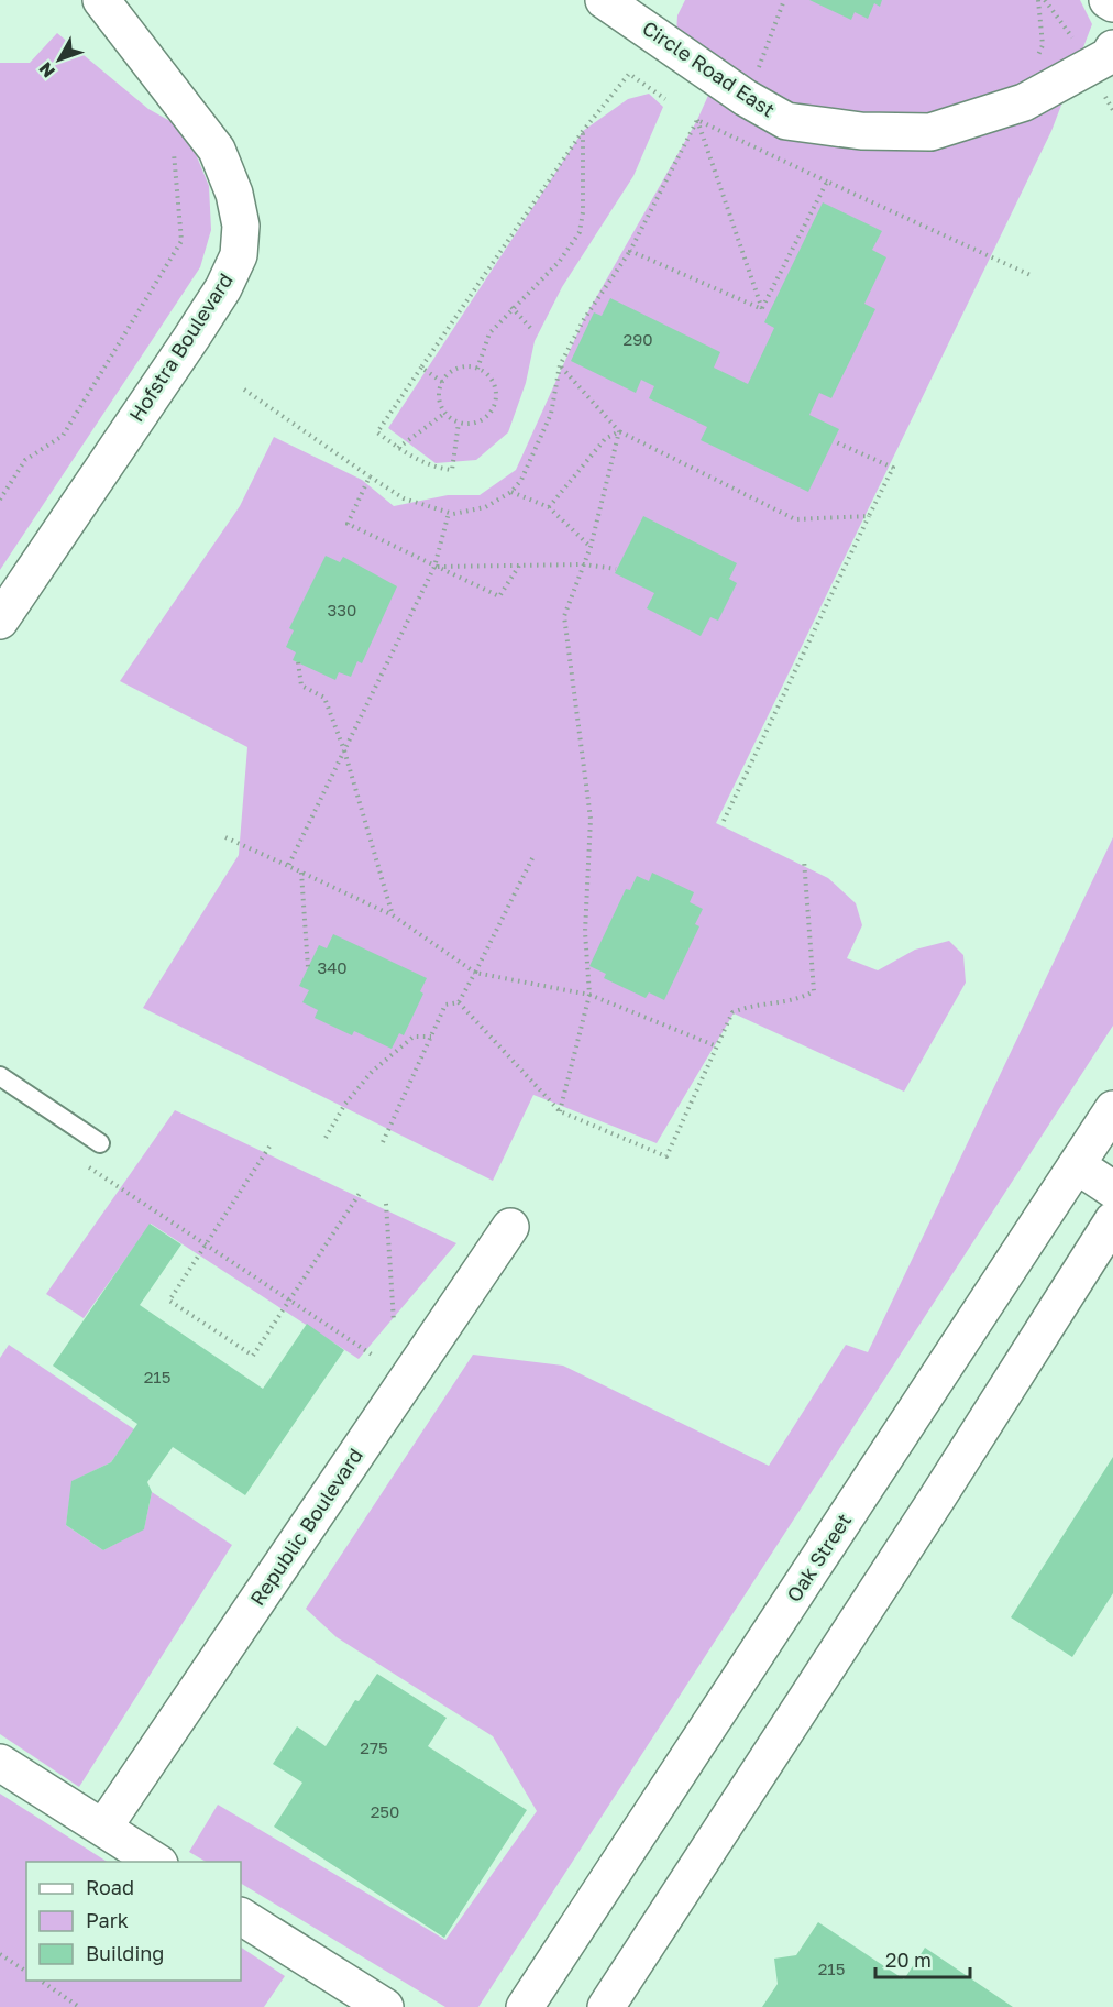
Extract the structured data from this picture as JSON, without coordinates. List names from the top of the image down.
{
  "streets": {
    "street": [
      "Circle Road East",
      "Hofstra Boulevard",
      "Republic Boulevard",
      "Oak Street"
    ]
  },
  "house_numbers": [
    "290",
    "330",
    "340",
    "215",
    "275",
    "250",
    "215"
  ],
  "legend": ["Road", "Park", "Building"],
  "scale_bar": "20 m",
  "north": "bottom left"
}
